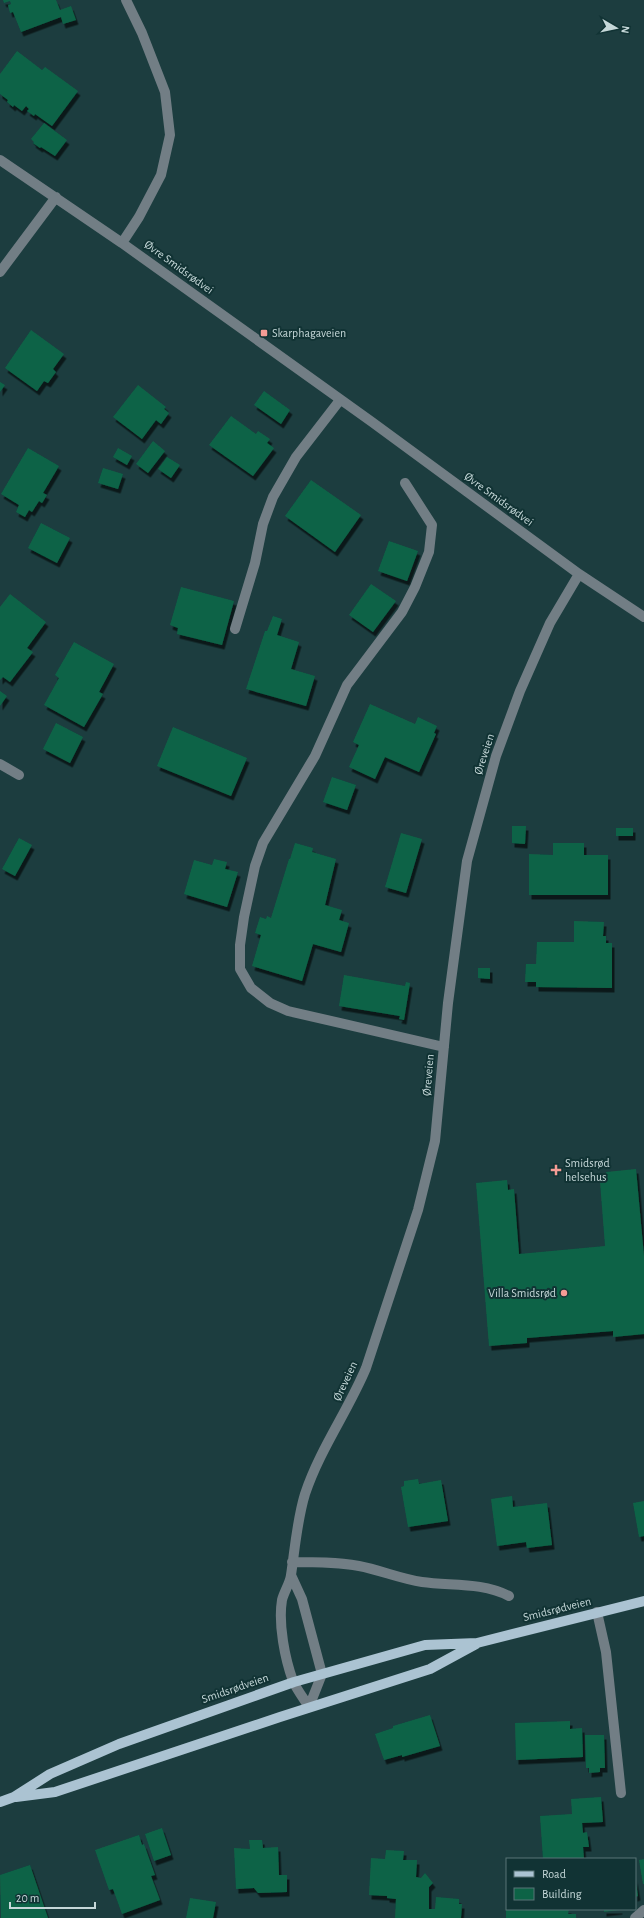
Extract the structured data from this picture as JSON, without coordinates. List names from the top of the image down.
{
  "streets": {
    "main road": ["Smidsrødveien"],
    "street": ["Øvre Smidsrødvei", "Øreveien"]
  },
  "crossings": [
    ["Øvre Smidsrødvei", "Øreveien"],
    ["Øreveien", "Smidsrødveien"]
  ],
  "places": {
    "transit": ["Skarphagaveien"],
    "health": ["Smidsrød helsehus"],
    "other": ["Villa Smidsrød"]
  },
  "legend": ["Road", "Building"],
  "scale_bar": "20 m",
  "north": "right"
}
